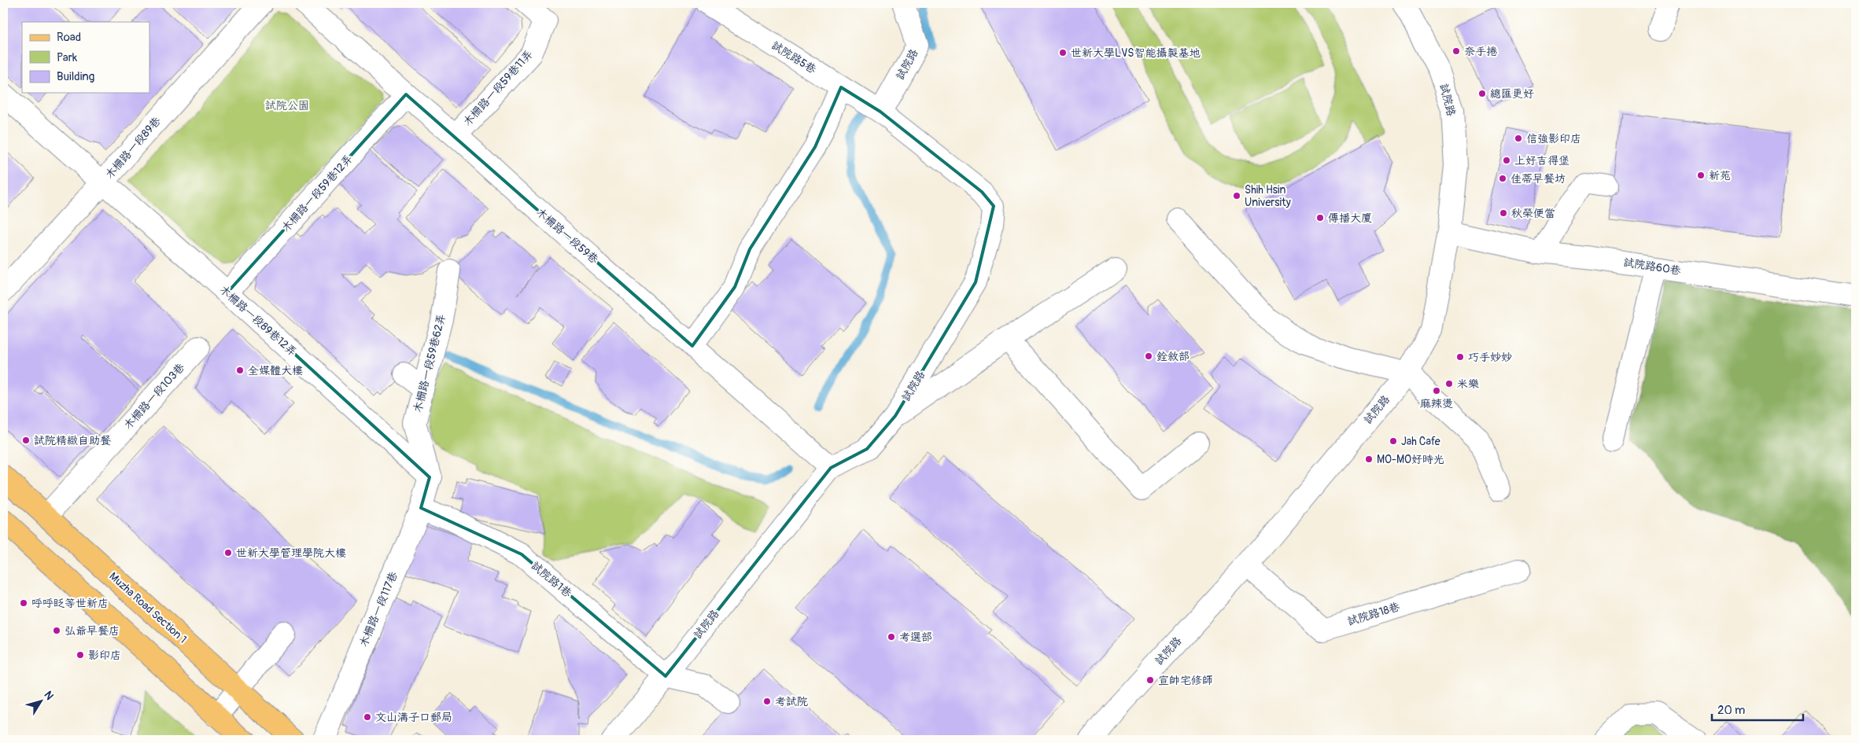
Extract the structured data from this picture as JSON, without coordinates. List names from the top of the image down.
{
  "streets": {
    "main road": ["Muzha Road Section 1"],
    "street": [
      "試院路5巷",
      "試院路",
      "木柵路一段59巷11弄",
      "木柵路一段89巷",
      "木柵路一段59巷12弄",
      "木柵路一段59巷",
      "試院路60巷",
      "木柵路一段89巷12弄",
      "木柵路一段59巷62弄",
      "木柵路一段103巷",
      "試院路1巷",
      "木柵路一段117巷",
      "試院路18巷"
    ]
  },
  "crossings": [
    ["試院路5巷", "試院路"],
    ["試院路", "木柵路一段59巷"],
    ["試院路", "試院路60巷"],
    ["試院路", "試院路1巷"],
    ["試院路", "試院路18巷"],
    ["木柵路一段59巷11弄", "木柵路一段59巷"],
    ["木柵路一段89巷", "木柵路一段89巷12弄"],
    ["木柵路一段59巷12弄", "木柵路一段59巷"],
    ["木柵路一段59巷12弄", "木柵路一段89巷12弄"],
    ["木柵路一段89巷12弄", "木柵路一段59巷62弄"],
    ["木柵路一段89巷12弄", "木柵路一段117巷"],
    ["木柵路一段59巷62弄", "木柵路一段117巷"],
    ["木柵路一段103巷", "Muzha Road Section 1"],
    ["試院路1巷", "木柵路一段117巷"]
  ],
  "parks": ["試院公園"],
  "places": [
    "奈手捲",
    "世新大學LVS智能攝製基地",
    "總匯更好",
    "信強影印店",
    "上好吉得堡",
    "新苑",
    "佳蒂早餐坊",
    "Shih Hsin University",
    "秋榮便當",
    "傳播大廈",
    "銓敘部",
    "巧手妙妙",
    "全媒體大樓",
    "米樂",
    "麻辣燙",
    "試院精緻自助餐",
    "Jah Cafe",
    "MO-MO好時光",
    "世新大學管理學院大樓",
    "呼呼眨等世新店",
    "弘爺早餐店",
    "考選部",
    "影印店",
    "宣帥宅修師",
    "考試院",
    "文山溝子口郵局"
  ],
  "legend": ["Road", "Park", "Building"],
  "scale_bar": "20 m",
  "north": "top right"
}
